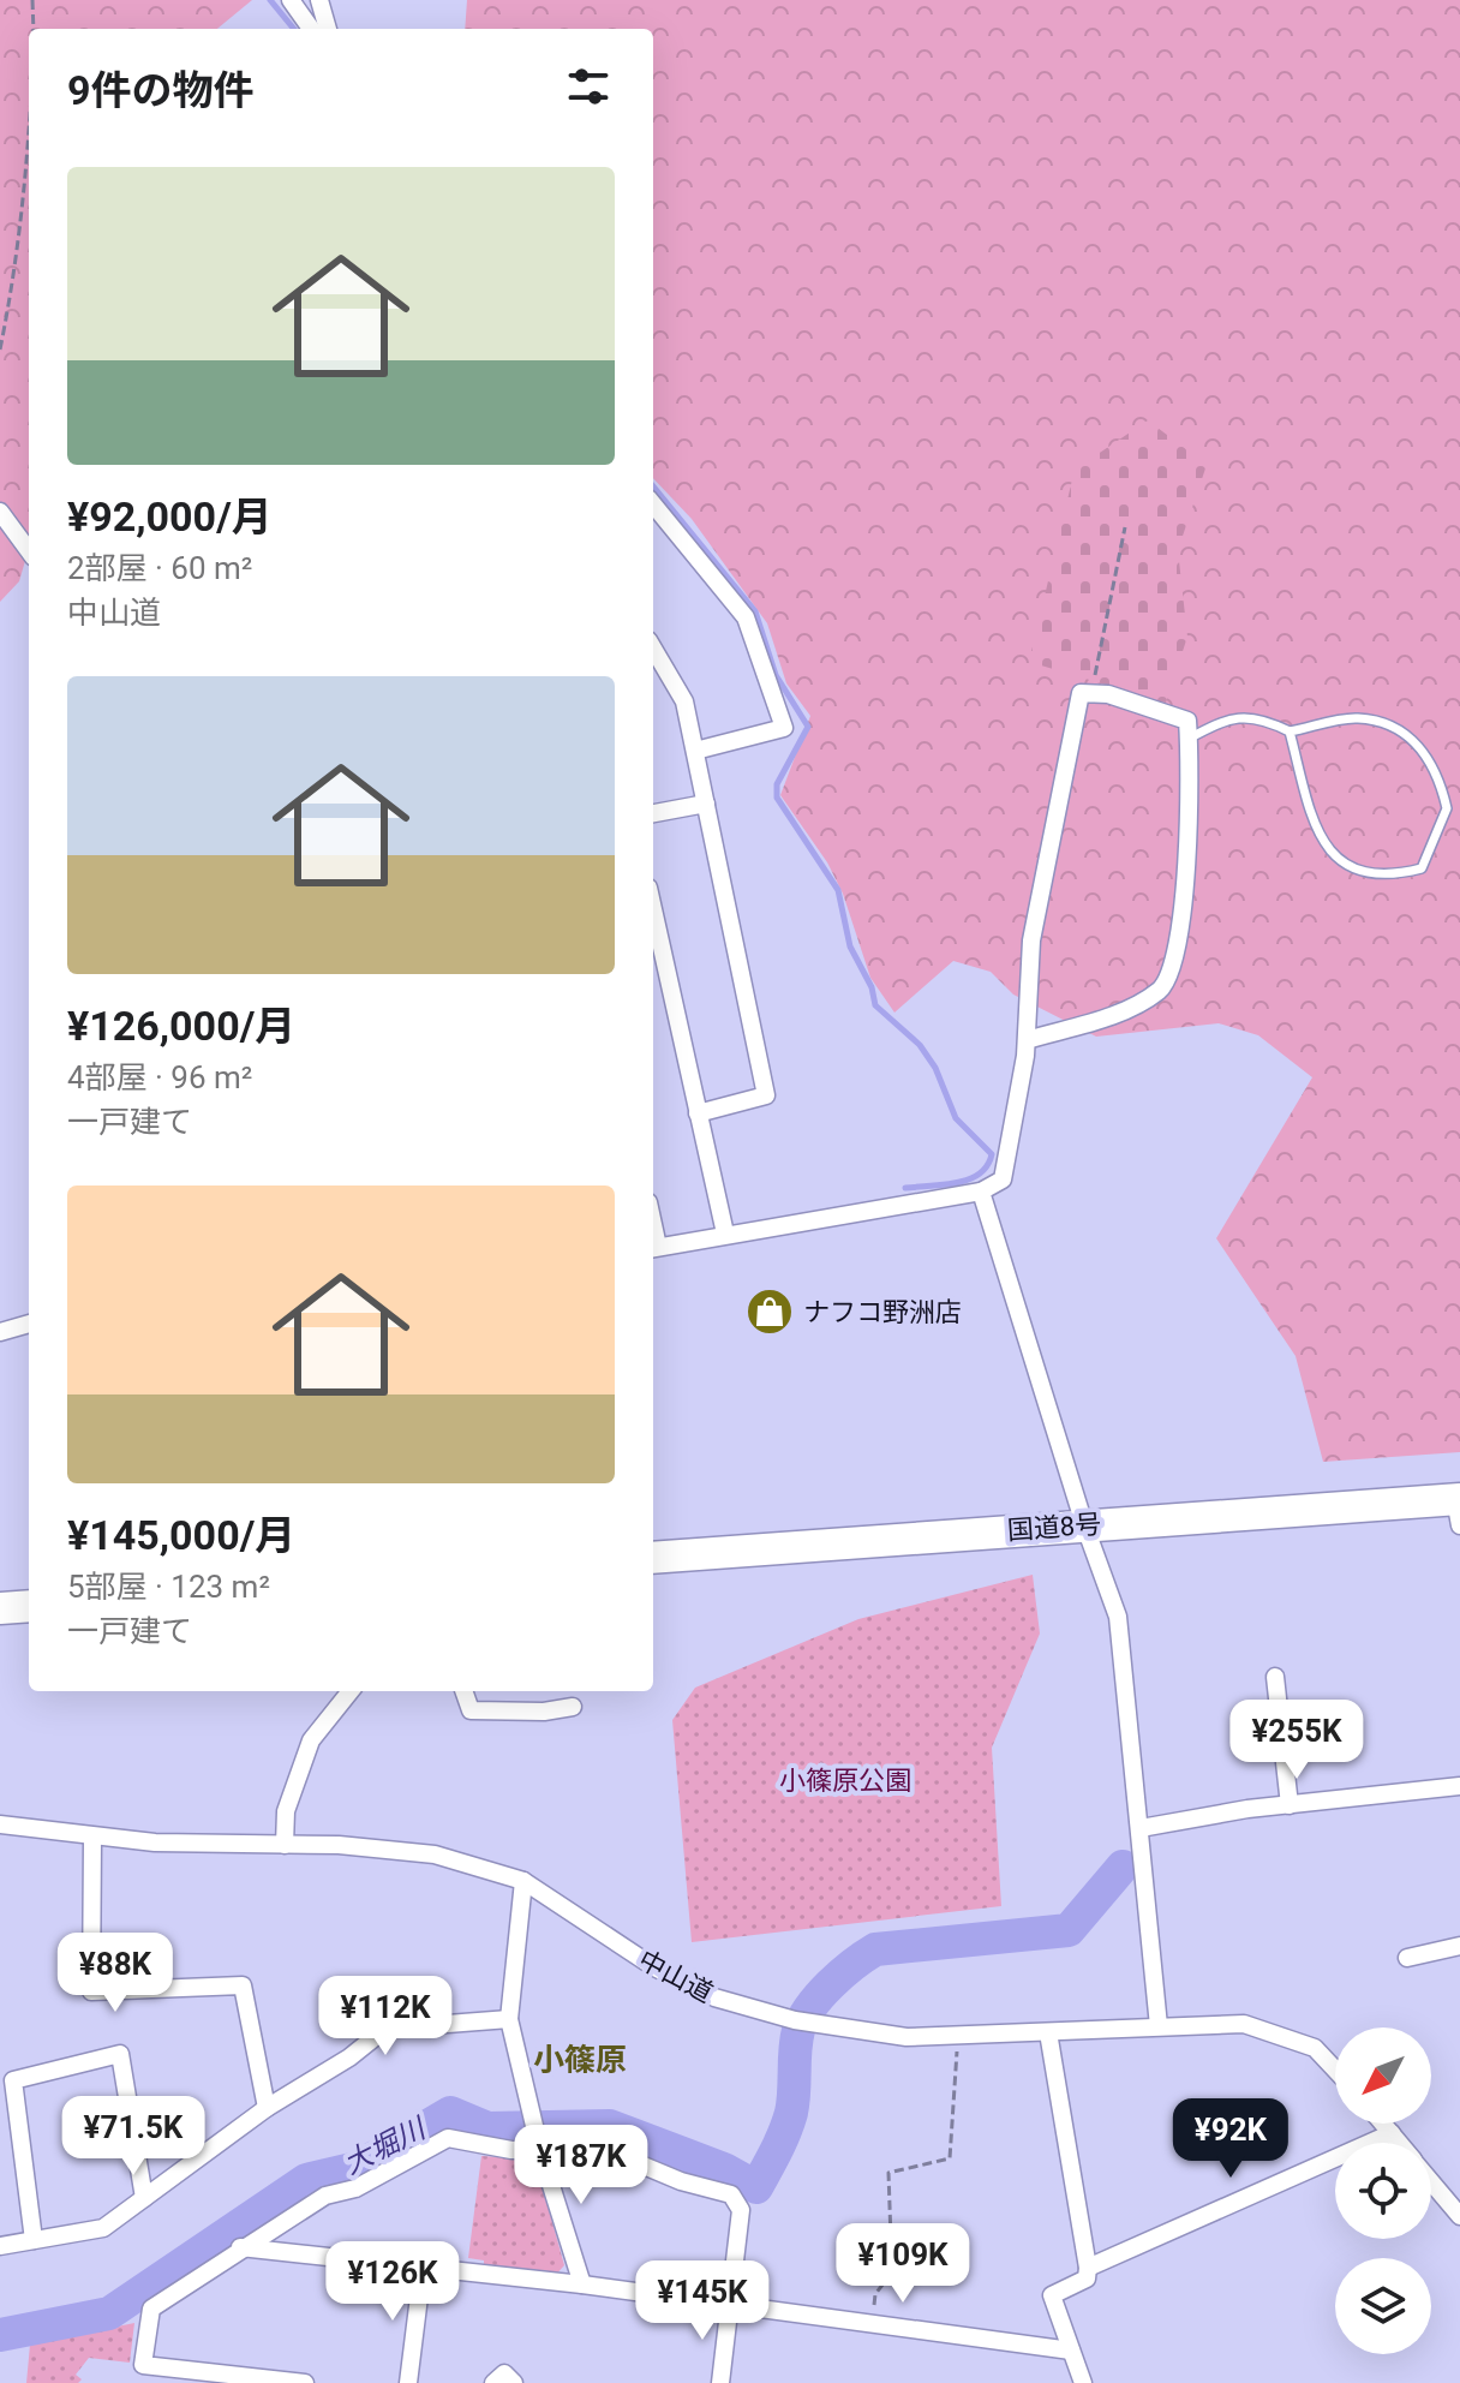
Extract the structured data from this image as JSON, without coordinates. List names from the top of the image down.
{
  "streets": {
    "highway": ["国道8号"],
    "street": ["中山道"]
  },
  "districts": ["小篠原"],
  "water": ["大堀川"],
  "parks": ["小篠原公園"],
  "places": {
    "shop": ["ナフコ野洲店"]
  },
  "north": "bottom left",
  "page": {
    "heading": "9件の物件",
    "list": [
      {
        "name": "¥92,000/月",
        "note": "2部屋 · 60 m² · 中山道"
      },
      {
        "name": "¥126,000/月",
        "note": "4部屋 · 96 m² · 一戸建て"
      },
      {
        "name": "¥145,000/月",
        "note": "5部屋 · 123 m² · 一戸建て"
      }
    ],
    "price": [
      "¥255K",
      "¥88K",
      "¥112K",
      "¥71.5K",
      "¥92K",
      "¥187K",
      "¥109K",
      "¥126K",
      "¥145K"
    ]
  }
}
